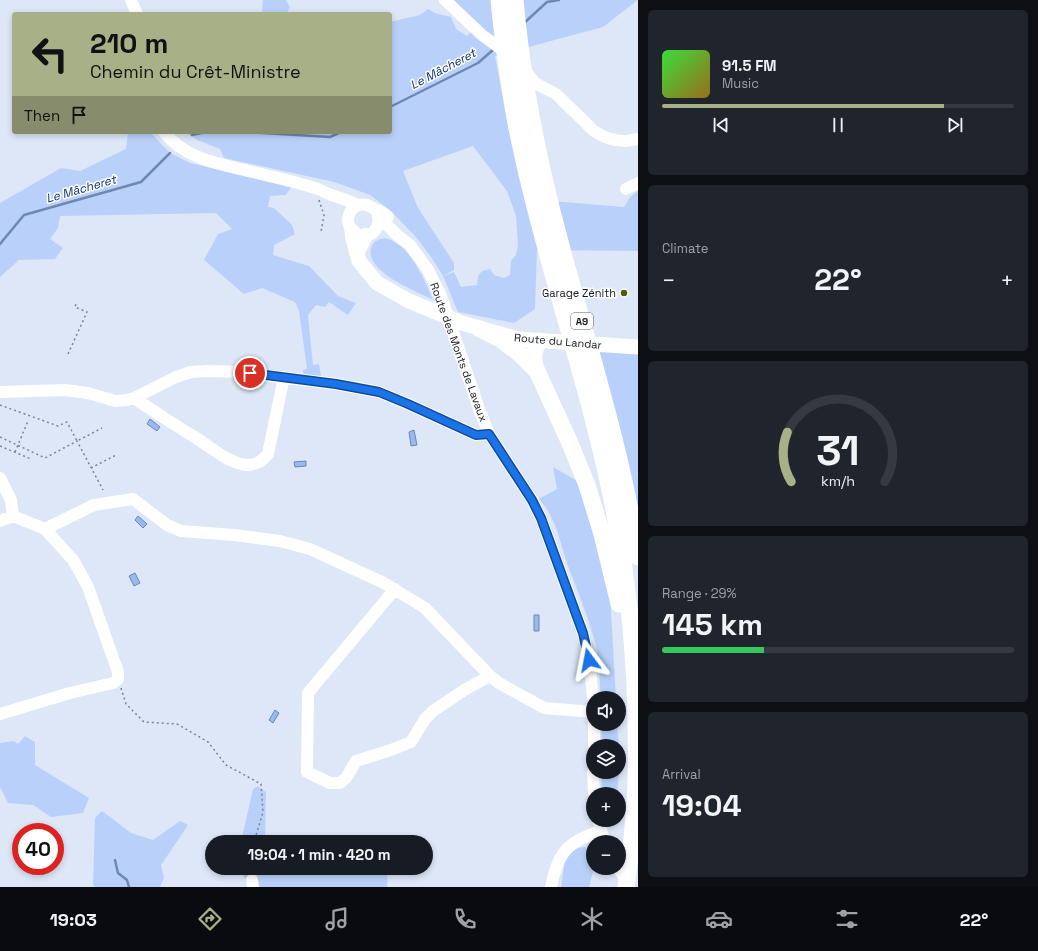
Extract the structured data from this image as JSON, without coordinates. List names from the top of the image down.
{
  "streets": {
    "highway": ["A9"],
    "main road": ["Route du Landar"],
    "street": ["Route des Monts de Lavaux"]
  },
  "crossings": [
    ["Route du Landar", "Route des Monts de Lavaux"]
  ],
  "water": ["Le Mâcheret"],
  "places": ["Garage Zénith"],
  "page": {
    "turn": ["210 m", "Chemin du Crêt-Ministre"],
    "song": ["91.5 FM", "Music"],
    "then": "Then",
    "tile": [
      "Climate",
      ["Range · 29%", "145 km"],
      ["Arrival", "19:04"]
    ],
    "heat": ["−", "22°", "+"],
    "map_buttons": ["+", "−"],
    "limit": "40",
    "trip": "19:04 · 1 min · 420 m",
    "tabs": ["19:03", "22°"],
    "gauge": ["31", "km/h"]
  }
}
